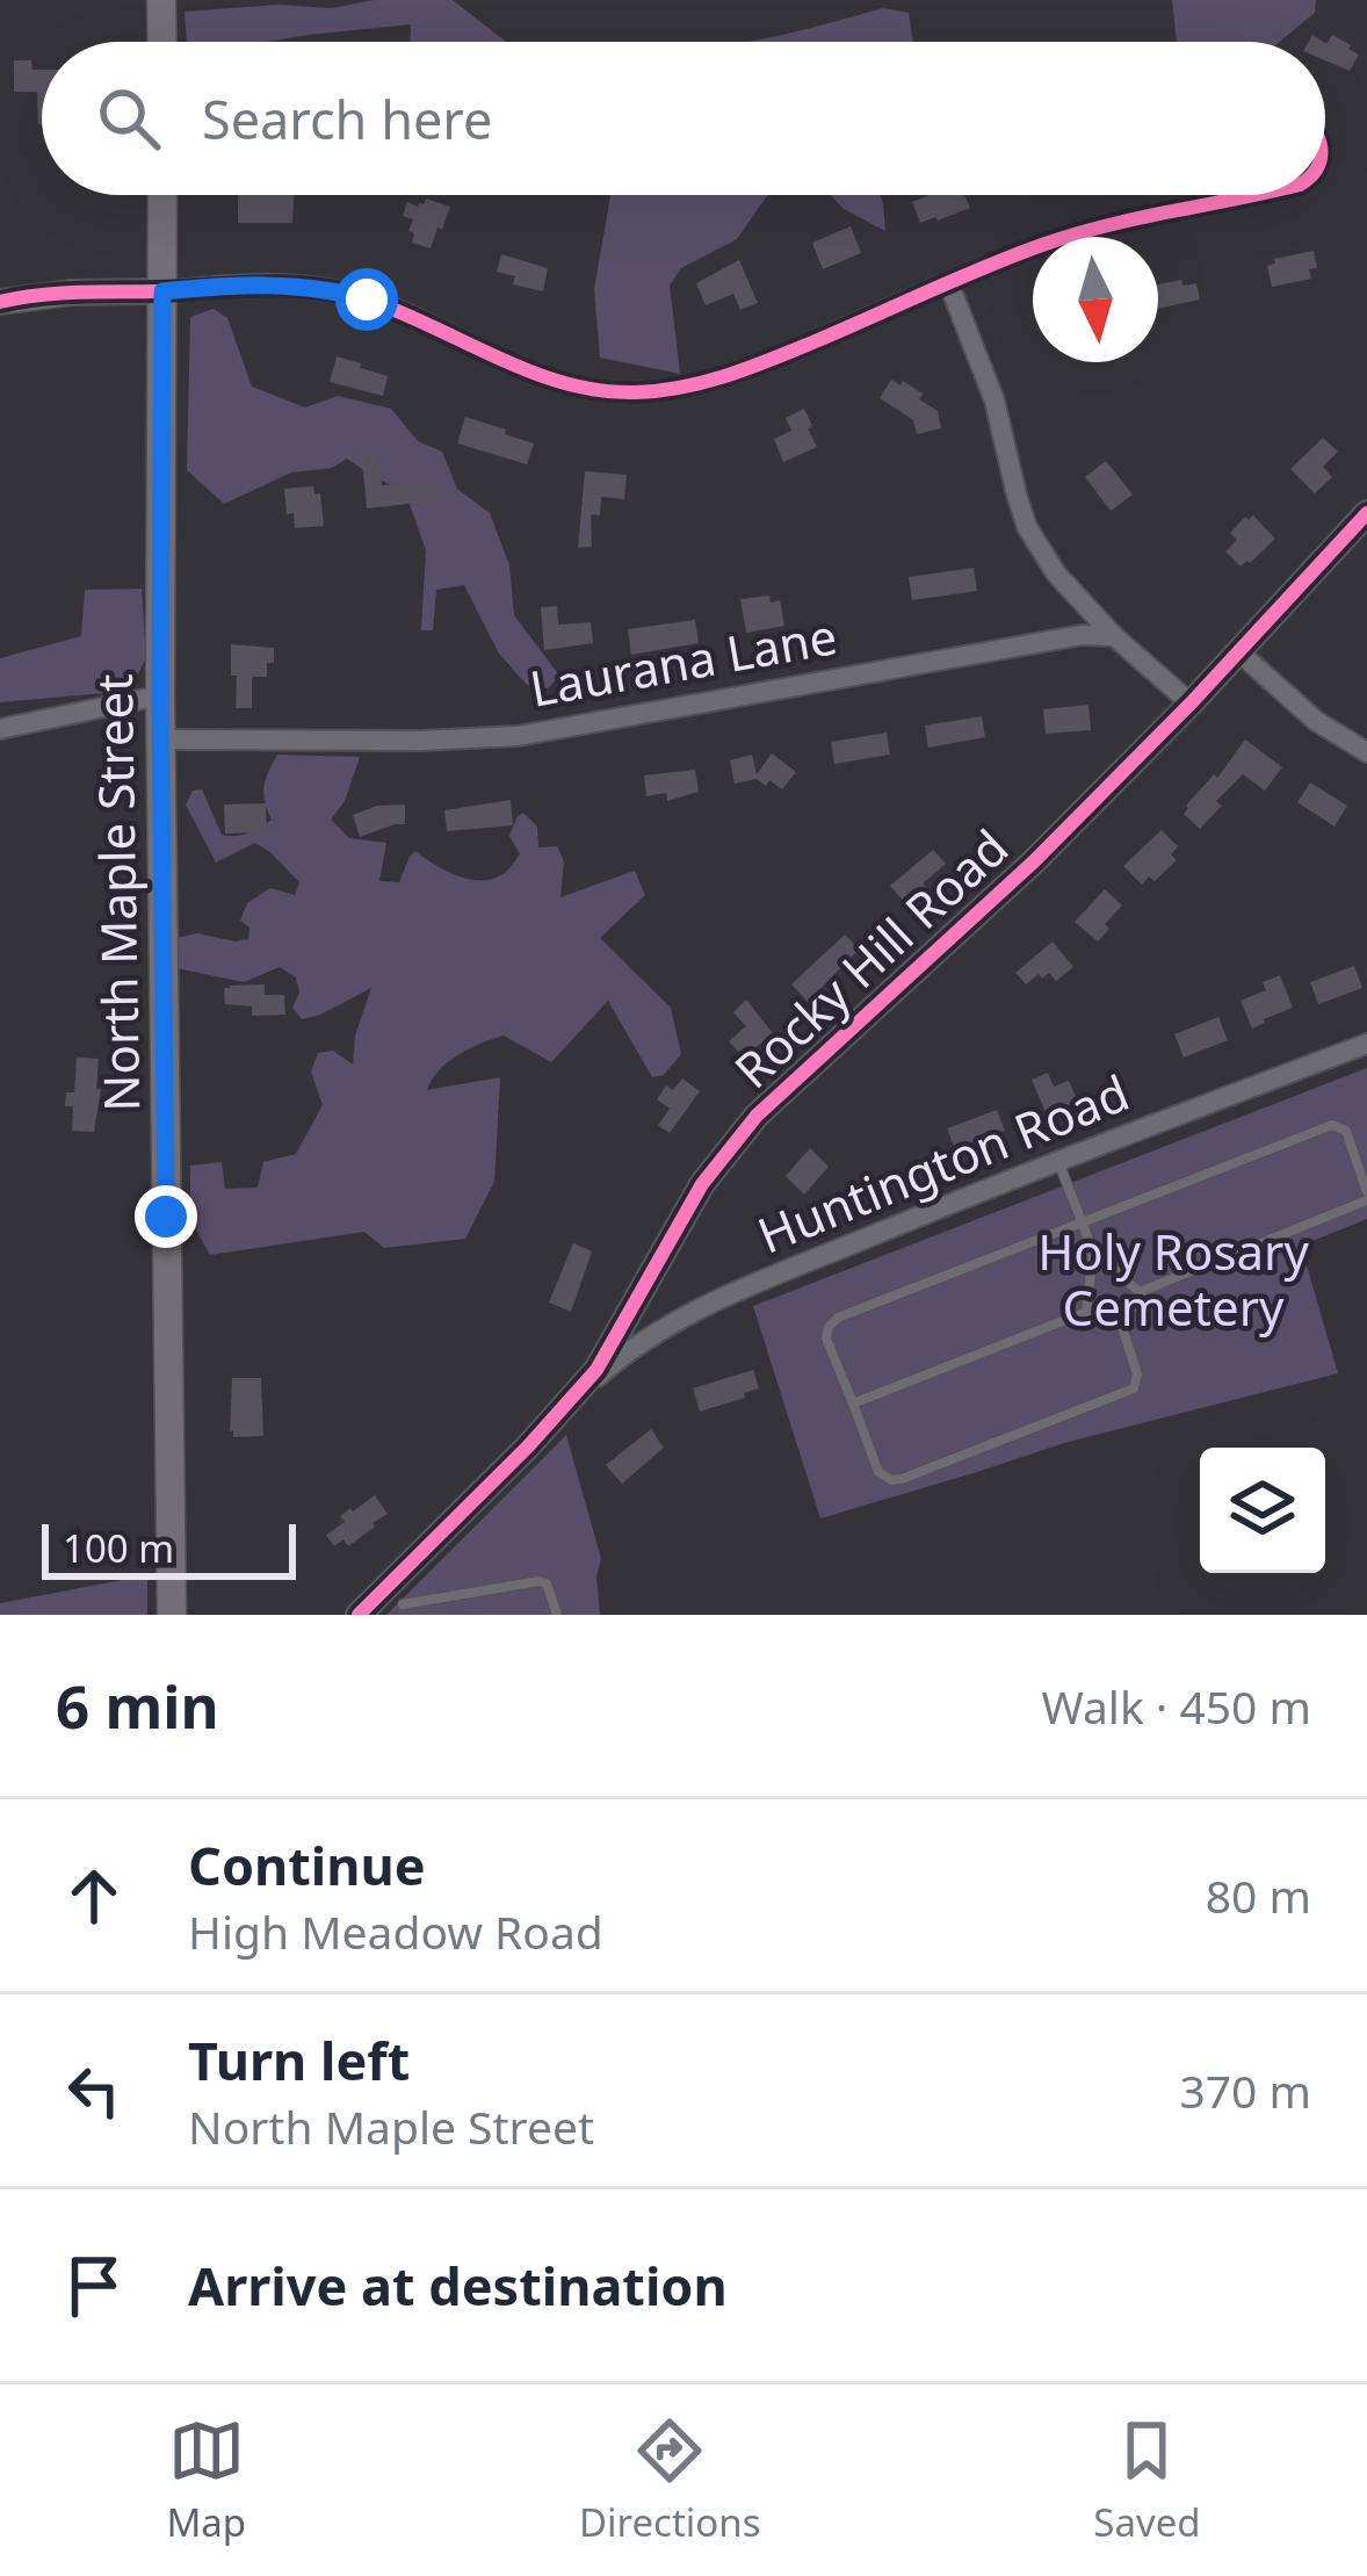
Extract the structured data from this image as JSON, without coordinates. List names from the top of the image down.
{
  "streets": {
    "main road": ["North Maple Street"],
    "street": ["Laurana Lane", "Rocky Hill Road", "Huntington Road"]
  },
  "crossings": [
    ["Laurana Lane", "North Maple Street"],
    ["Rocky Hill Road", "Huntington Road"]
  ],
  "parks": ["Holy Rosary Cemetery"],
  "scale_bar": "100 m",
  "north": "bottom",
  "page": {
    "search": "Search here",
    "scale": "100 m",
    "heading": ["6 min", "Walk · 450 m"],
    "list": [
      ["Continue", "High Meadow Road", "80 m"],
      ["Turn left", "North Maple Street", "370 m"],
      "Arrive at destination"
    ],
    "nav": ["Map", "Directions", "Saved"]
  }
}
